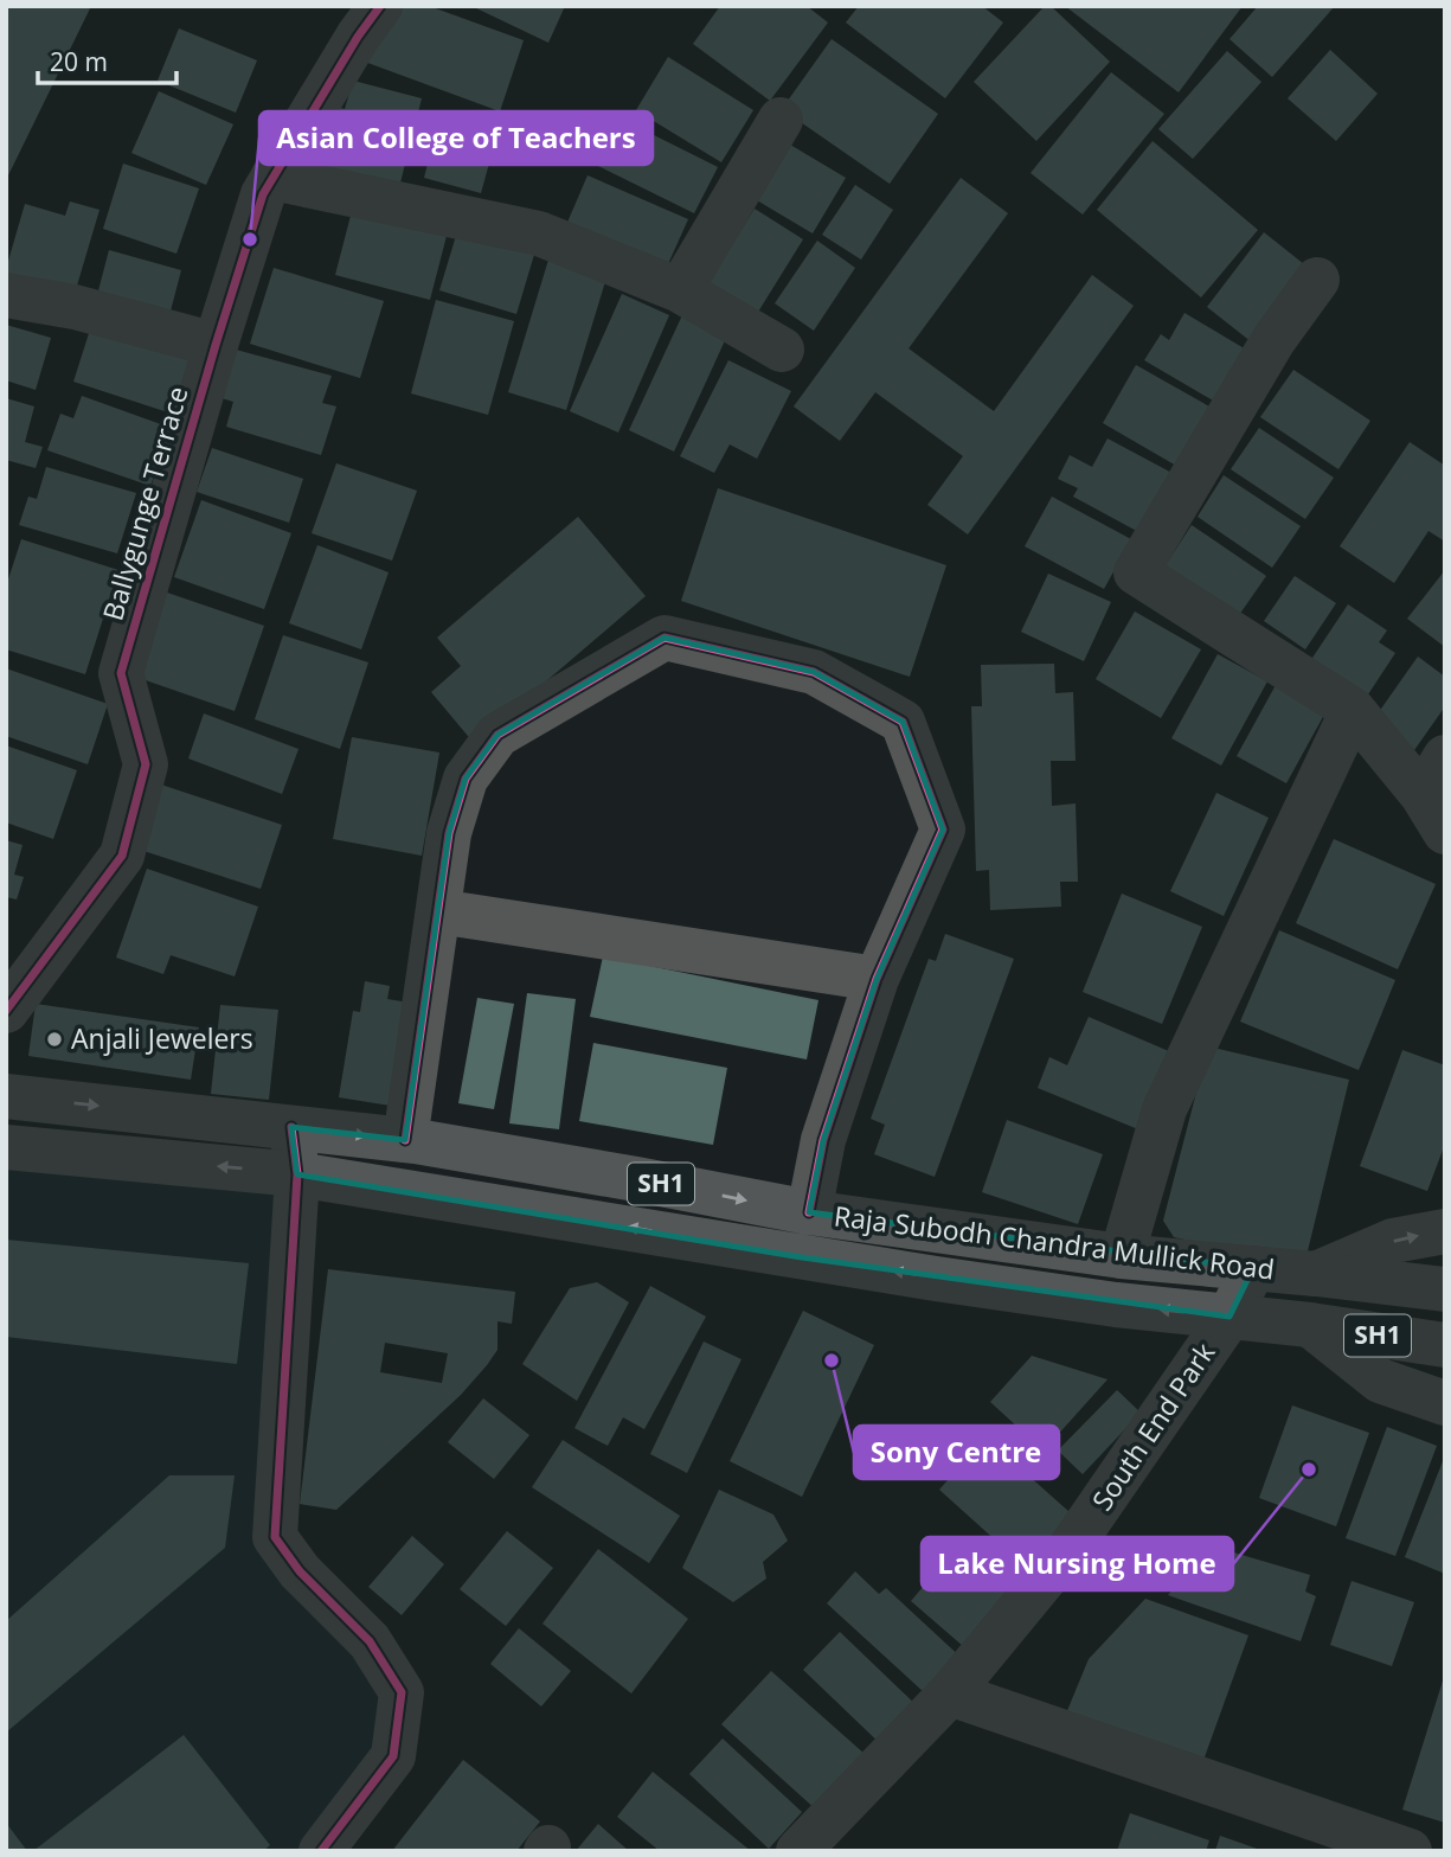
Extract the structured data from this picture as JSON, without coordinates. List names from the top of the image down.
{
  "streets": {
    "main road": ["SH1", "Raja Subodh Chandra Mullick Road"],
    "street": ["Ballygunge Terrace", "South End Park"]
  },
  "crossings": [
    ["SH1", "Raja Subodh Chandra Mullick Road"],
    ["SH1", "South End Park"],
    ["Raja Subodh Chandra Mullick Road", "South End Park"]
  ],
  "places": [
    "Asian College of Teachers",
    "Anjali Jewelers",
    "Sony Centre",
    "Lake Nursing Home"
  ],
  "scale_bar": "20 m"
}
